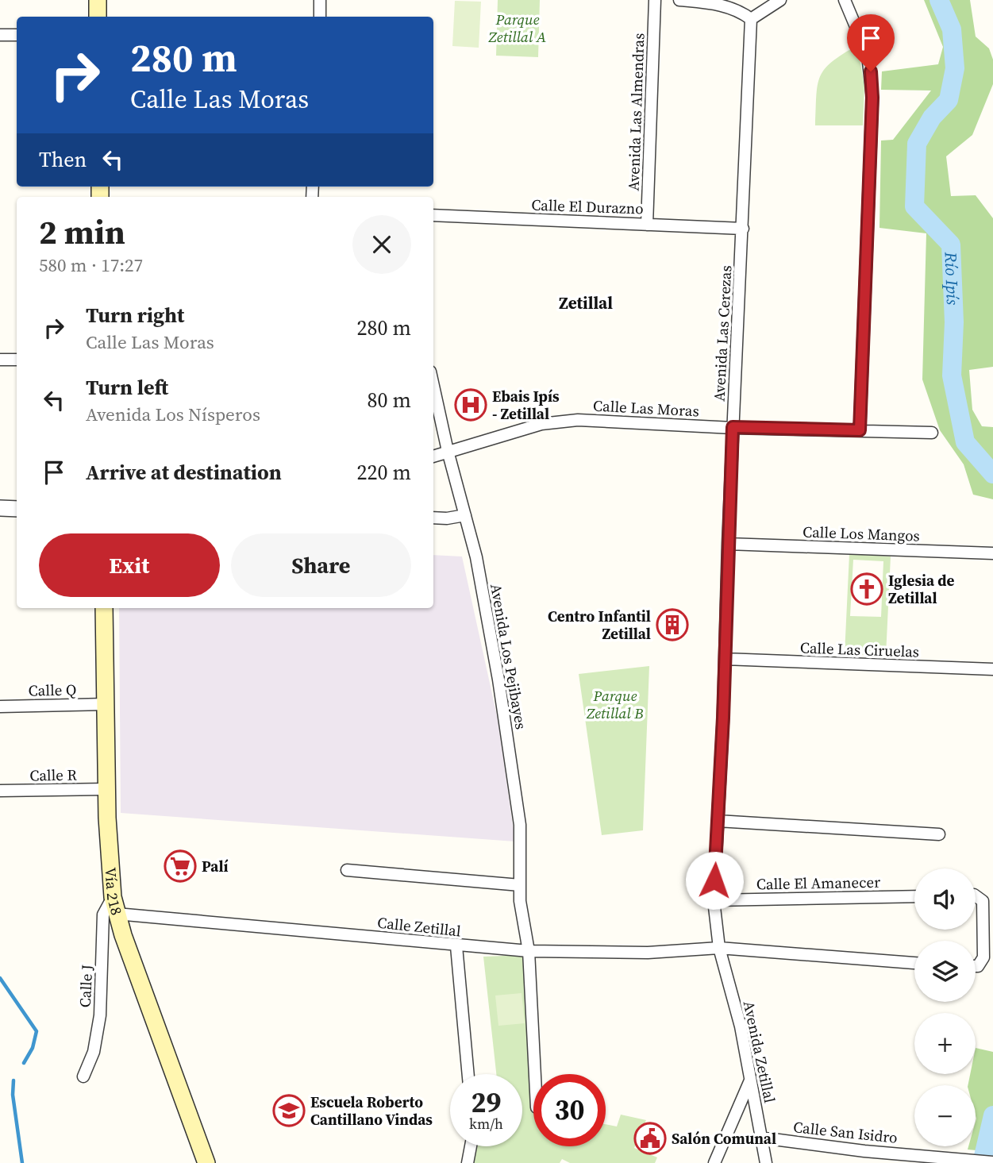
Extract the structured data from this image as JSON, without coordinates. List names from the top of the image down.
{
  "streets": {
    "main road": ["Vía 218"],
    "street": [
      "Avenida Las Almendras",
      "Calle El Durazno",
      "Avenida Las Cerezas",
      "Calle Las Moras",
      "Calle Los Mangos",
      "Calle Las Ciruelas",
      "Avenida Los Pejibayes",
      "Calle Q",
      "Calle R",
      "Calle El Amanecer",
      "Calle Zetillal",
      "Calle J",
      "Avenida Zetillal",
      "Calle San Isidro"
    ]
  },
  "crossings": [
    ["Avenida Las Almendras", "Calle El Durazno"],
    ["Calle El Durazno", "Avenida Las Cerezas"],
    ["Avenida Las Cerezas", "Calle Las Moras"],
    ["Avenida Las Cerezas", "Calle Los Mangos"],
    ["Avenida Las Cerezas", "Calle Las Ciruelas"],
    ["Avenida Las Cerezas", "Calle El Amanecer"],
    ["Avenida Las Cerezas", "Calle Zetillal"],
    ["Avenida Las Cerezas", "Avenida Zetillal"],
    ["Calle Las Moras", "Avenida Los Pejibayes"],
    ["Avenida Los Pejibayes", "Calle Zetillal"],
    ["Calle Q", "Vía 218"],
    ["Calle R", "Vía 218"],
    ["Vía 218", "Calle Zetillal"],
    ["Vía 218", "Calle J"],
    ["Calle Zetillal", "Calle J"],
    ["Calle Zetillal", "Avenida Zetillal"],
    ["Avenida Zetillal", "Calle San Isidro"]
  ],
  "districts": ["Zetillal"],
  "water": ["Río Ipís"],
  "parks": ["Parque Zetillal A", "Parque Zetillal B"],
  "places": {
    "hospital": ["Ebais Ipís - Zetillal"],
    "church": ["Iglesia de Zetillal"],
    "building": ["Centro Infantil Zetillal"],
    "supermarket": ["Palí"],
    "school or university": ["Escuela Roberto Cantillano Vindas"],
    "public building": ["Salón Comunal"]
  },
  "page": {
    "turn": ["280 m", "Calle Las Moras"],
    "then": "Then",
    "heading": ["2 min", "580 m · 17:27"],
    "list": [
      {
        "name": "Turn right",
        "note": "Calle Las Moras",
        "value": "280 m"
      },
      {
        "name": "Turn left",
        "note": "Avenida Los Nísperos",
        "value": "80 m"
      },
      {
        "name": "Arrive at destination",
        "value": "220 m"
      }
    ],
    "buttons": ["Exit", "Share"],
    "map_buttons": ["+", "−"],
    "speed": "29 km/h",
    "limit": "30"
  }
}
